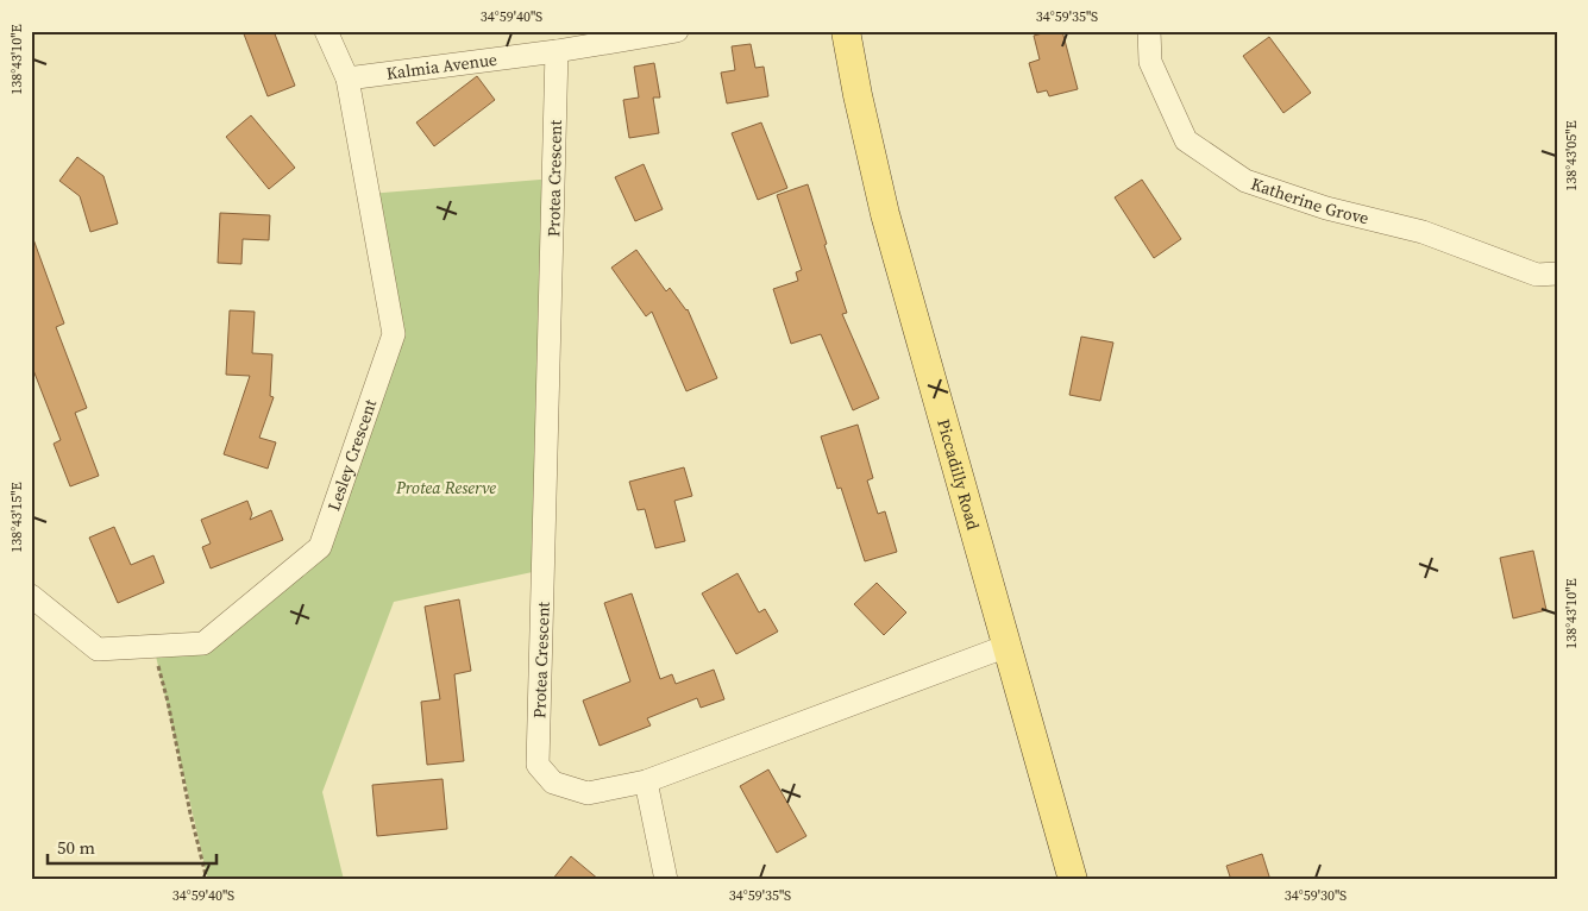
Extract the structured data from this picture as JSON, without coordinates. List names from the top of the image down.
{
  "streets": {
    "main road": ["Piccadilly Road"],
    "street": [
      "Kalmia Avenue",
      "Protea Crescent",
      "Katherine Grove",
      "Lesley Crescent"
    ]
  },
  "crossings": [
    ["Kalmia Avenue", "Protea Crescent"],
    ["Kalmia Avenue", "Lesley Crescent"],
    ["Protea Crescent", "Piccadilly Road"]
  ],
  "parks": ["Protea Reserve"],
  "scale_bar": "50 m",
  "coordinates": [
    "34°59'40\"S",
    "34°59'35\"S",
    "138°43'10\"E",
    "138°43'05\"E",
    "138°43'15\"E",
    "34°59'30\"S"
  ]
}
